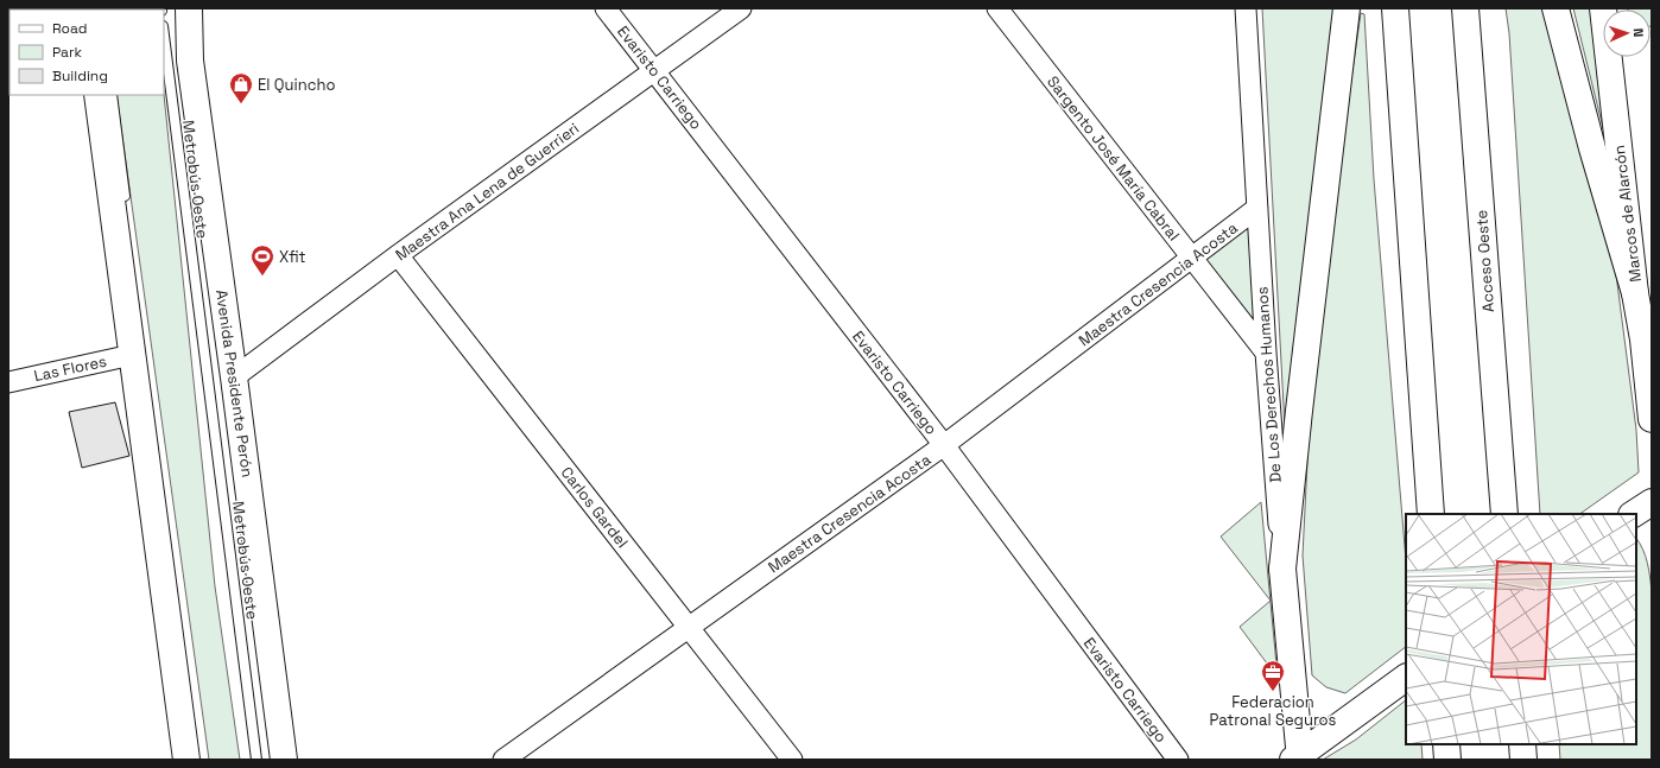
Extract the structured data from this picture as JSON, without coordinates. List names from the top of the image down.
{
  "streets": {
    "main road": [
      "Marcos de Alarcón",
      "Acceso Oeste",
      "Avenida Presidente Perón",
      "De Los Derechos Humanos"
    ],
    "street": [
      "Evaristo Carriego",
      "Sargento José María Cabral",
      "Maestra Ana Lena de Guerrieri",
      "Maestra Cresencia Acosta",
      "Las Flores",
      "Carlos Gardel"
    ],
    "lane": ["Metrobús Oeste"]
  },
  "crossings": [
    ["Evaristo Carriego", "Maestra Ana Lena de Guerrieri"],
    ["Evaristo Carriego", "Maestra Cresencia Acosta"],
    ["Sargento José María Cabral", "Maestra Cresencia Acosta"],
    ["Sargento José María Cabral", "De Los Derechos Humanos"],
    ["Maestra Ana Lena de Guerrieri", "Avenida Presidente Perón"],
    ["Maestra Ana Lena de Guerrieri", "Carlos Gardel"],
    ["Maestra Cresencia Acosta", "De Los Derechos Humanos"],
    ["Maestra Cresencia Acosta", "Carlos Gardel"]
  ],
  "places": {
    "shop": ["El Quincho"],
    "sports": ["Xfit"],
    "office": ["Federacion Patronal Seguros"]
  },
  "legend": ["Road", "Park", "Building"],
  "north": "right"
}
